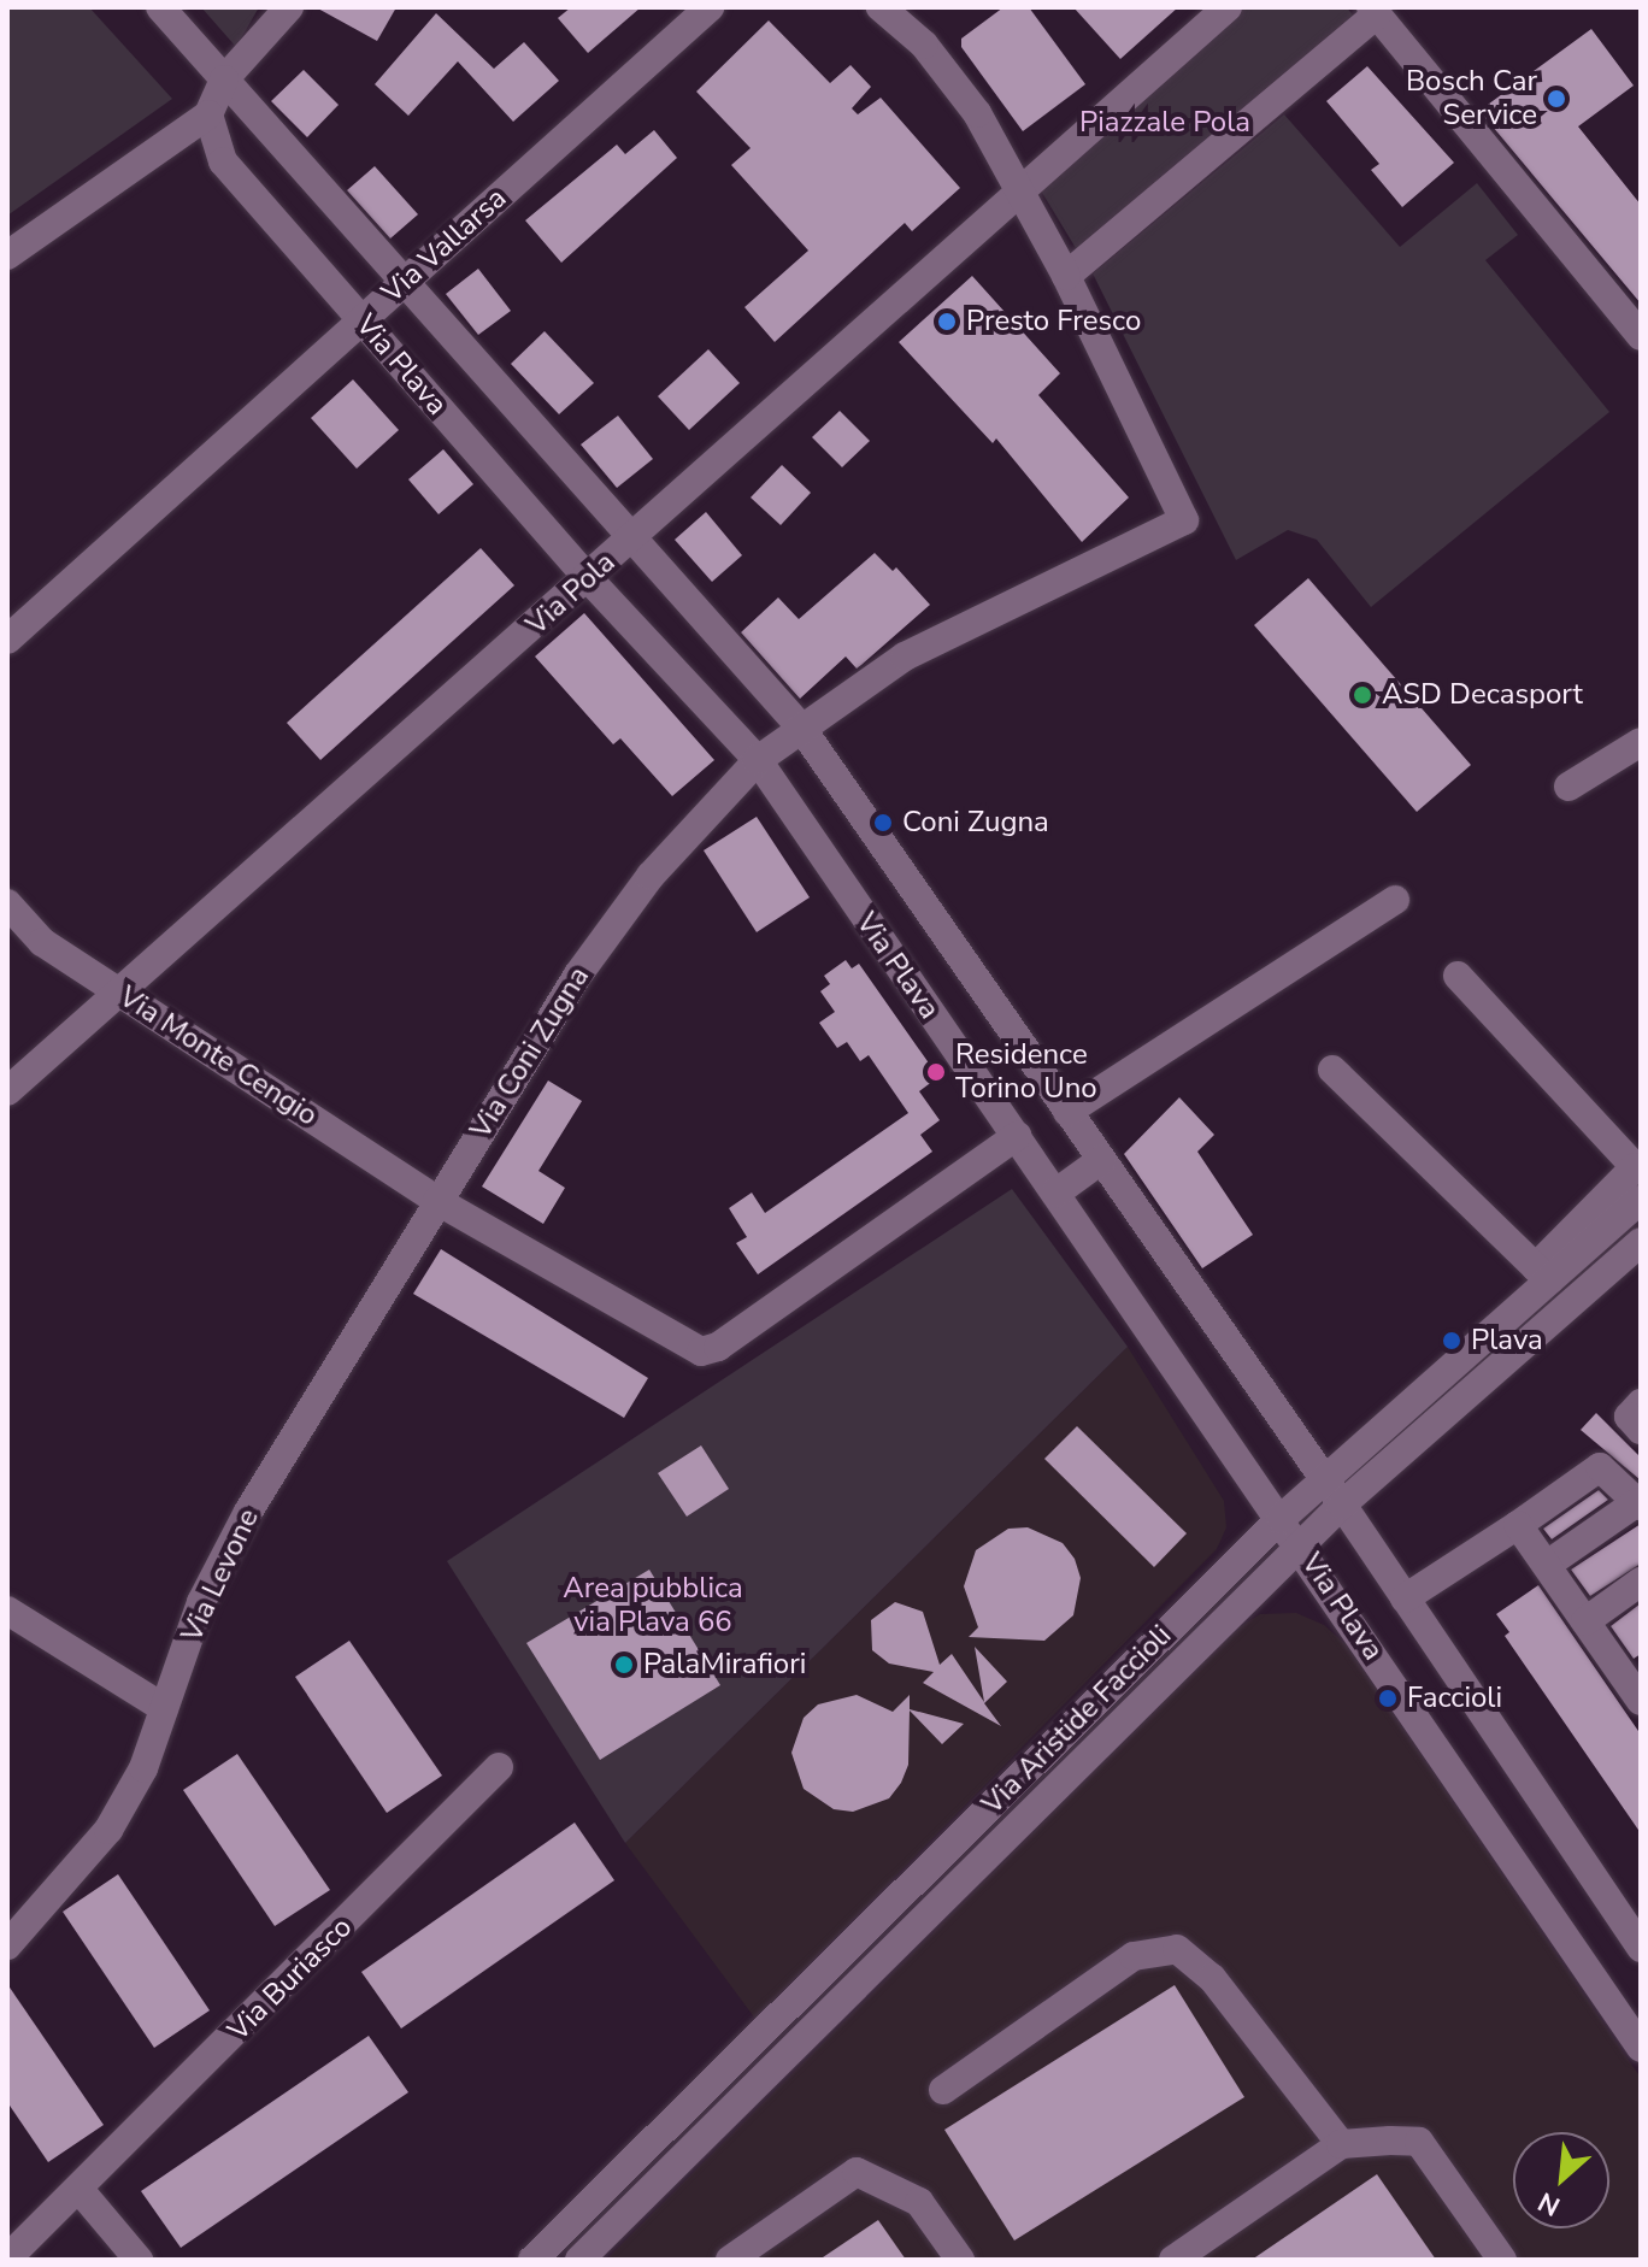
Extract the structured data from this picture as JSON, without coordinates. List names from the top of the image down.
{
  "streets": {
    "street": [
      "Via Vallarsa",
      "Via Plava",
      "Via Pola",
      "Via Coni Zugna",
      "Via Monte Cengio",
      "Via Levone",
      "Via Aristide Faccioli",
      "Via Buriasco"
    ]
  },
  "crossings": [
    ["Via Vallarsa", "Via Plava"],
    ["Via Plava", "Via Pola"],
    ["Via Plava", "Via Coni Zugna"],
    ["Via Plava", "Via Aristide Faccioli"],
    ["Via Pola", "Via Monte Cengio"],
    ["Via Coni Zugna", "Via Monte Cengio"],
    ["Via Coni Zugna", "Via Levone"],
    ["Via Monte Cengio", "Via Levone"]
  ],
  "parks": ["Piazzale Pola", "Area pubblica via Plava 66"],
  "places": [
    "Bosch Car Service",
    "Presto Fresco",
    "ASD Decasport",
    "Coni Zugna",
    "Residence Torino Uno",
    "Plava",
    "PalaMirafiori",
    "Faccioli"
  ],
  "north": "bottom left"
}
